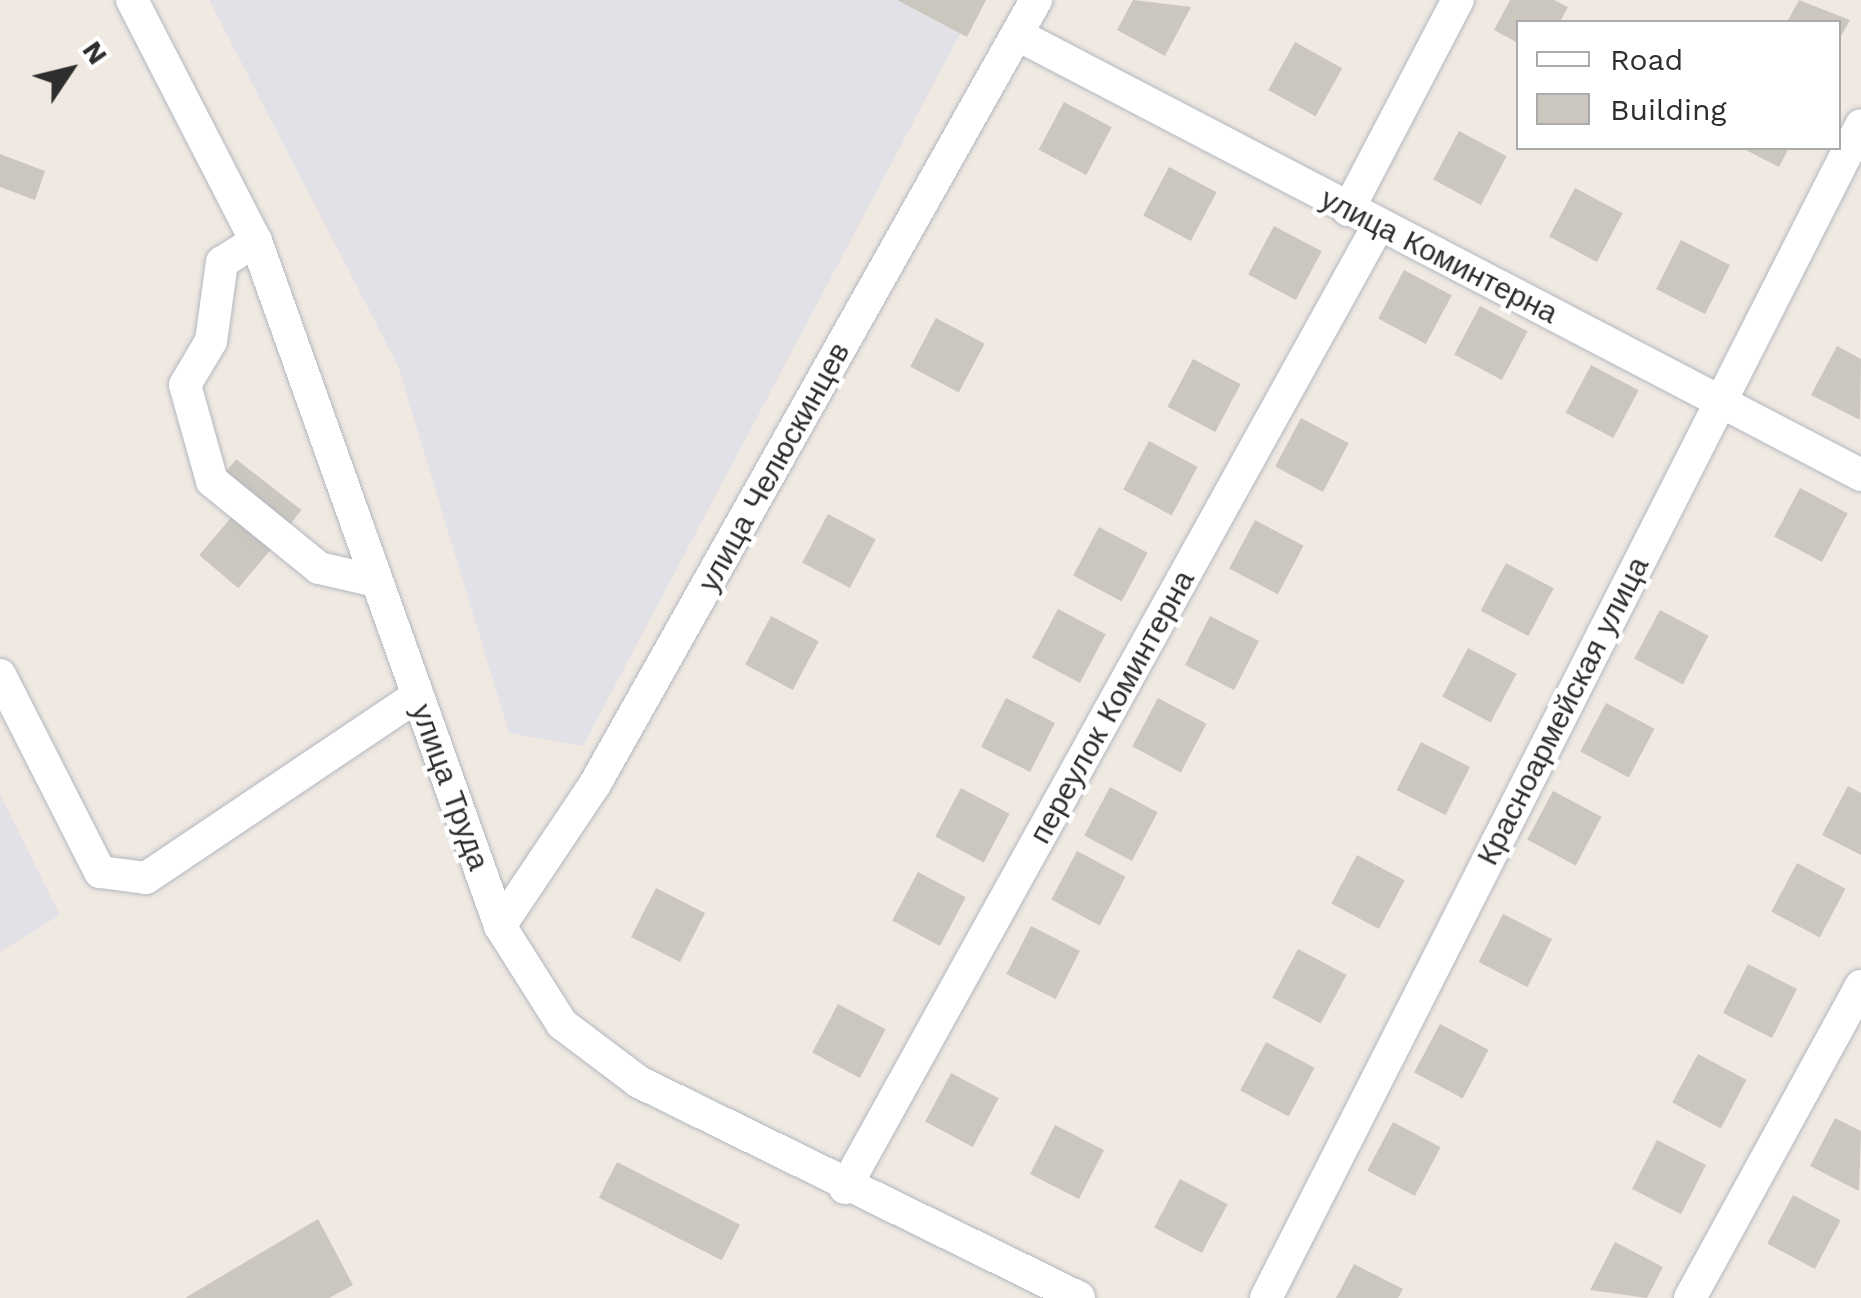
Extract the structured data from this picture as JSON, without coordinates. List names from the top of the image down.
{
  "streets": {
    "street": [
      "улица Коминтерна",
      "улица Челюскинцев",
      "переулок Коминтерна",
      "Красноармейская улица",
      "улица Труда"
    ]
  },
  "crossings": [
    ["улица Коминтерна", "улица Челюскинцев"],
    ["улица Коминтерна", "переулок Коминтерна"],
    ["улица Коминтерна", "Красноармейская улица"],
    ["улица Челюскинцев", "улица Труда"],
    ["переулок Коминтерна", "улица Труда"]
  ],
  "legend": ["Road", "Building"],
  "north": "top right"
}
